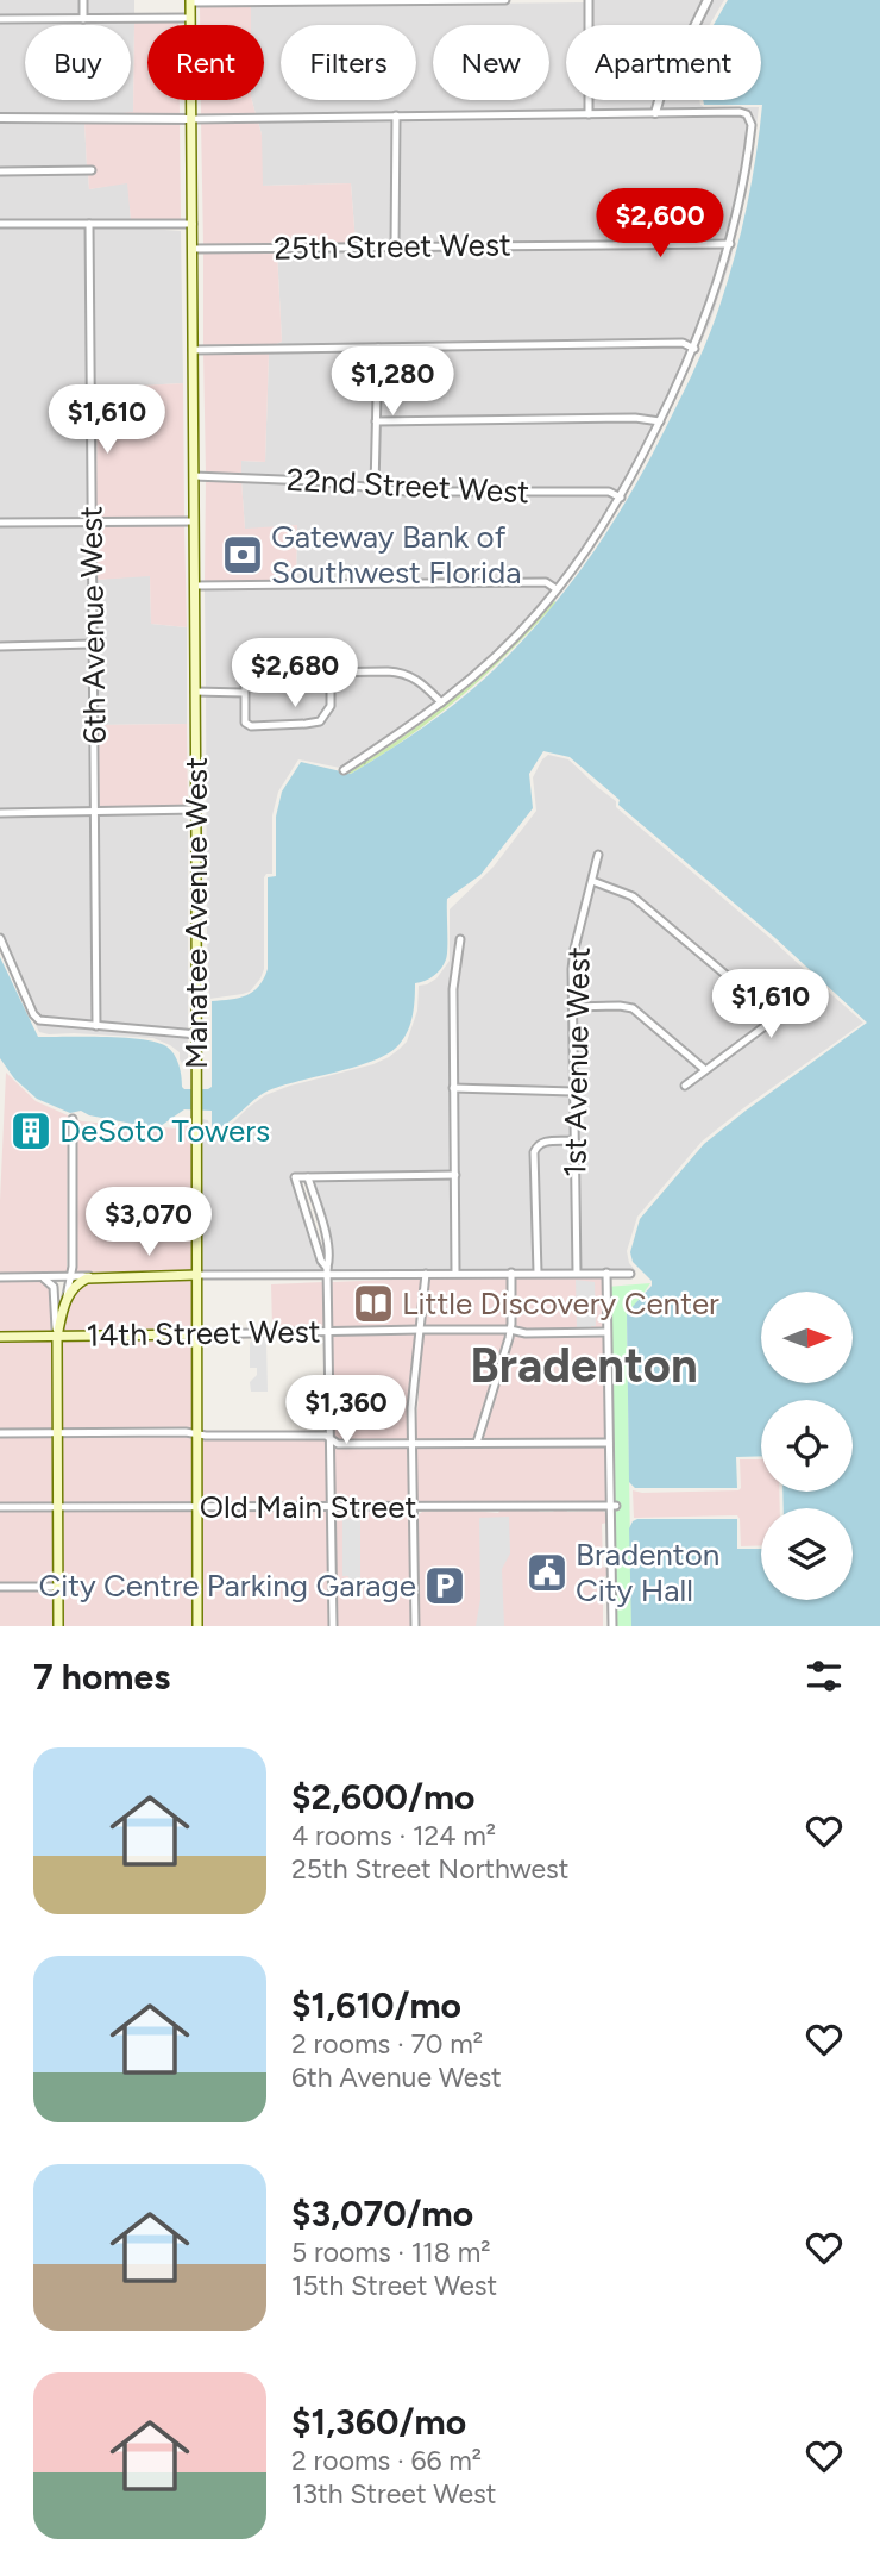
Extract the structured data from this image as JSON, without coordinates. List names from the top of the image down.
{
  "streets": {
    "main road": ["Manatee Avenue West", "14th Street West"],
    "street": [
      "25th Street West",
      "22nd Street West",
      "6th Avenue West",
      "1st Avenue West",
      "Old Main Street"
    ]
  },
  "crossings": [
    ["25th Street West", "Manatee Avenue West"],
    ["22nd Street West", "Manatee Avenue West"],
    ["Manatee Avenue West", "14th Street West"],
    ["Manatee Avenue West", "Old Main Street"]
  ],
  "districts": ["Bradenton"],
  "places": {
    "bank": ["Gateway Bank of Southwest Florida"],
    "building": ["DeSoto Towers"],
    "library": ["Little Discovery Center"],
    "public building": ["Bradenton City Hall"],
    "parking": ["City Centre Parking Garage"]
  },
  "north": "right",
  "page": {
    "chip": [
      "Buy",
      "Rent",
      "Filters",
      "New",
      "Apartment"
    ],
    "price": [
      "$2,600",
      "$1,280",
      "$1,610",
      "$2,680",
      "$1,610",
      "$3,070",
      "$1,360"
    ],
    "heading": "7 homes",
    "list": [
      {
        "name": "$2,600/mo",
        "note": "4 rooms · 124 m² · 25th Street Northwest"
      },
      {
        "name": "$1,610/mo",
        "note": "2 rooms · 70 m² · 6th Avenue West"
      },
      {
        "name": "$3,070/mo",
        "note": "5 rooms · 118 m² · 15th Street West"
      },
      {
        "name": "$1,360/mo",
        "note": "2 rooms · 66 m² · 13th Street West"
      }
    ]
  }
}
